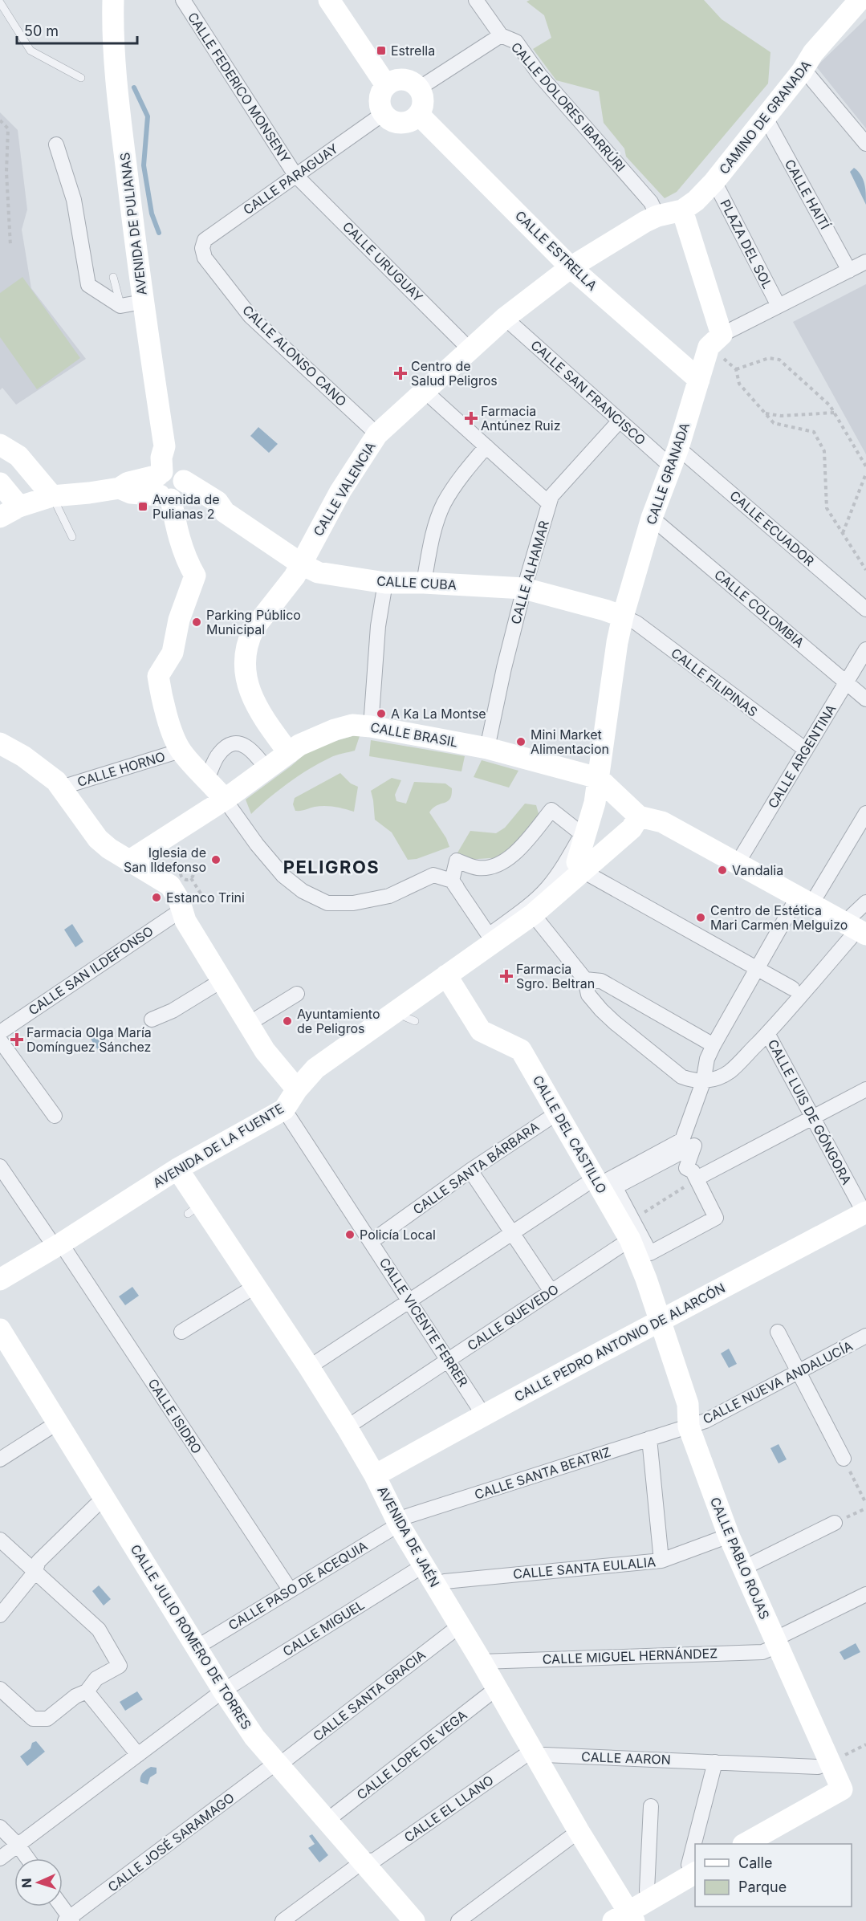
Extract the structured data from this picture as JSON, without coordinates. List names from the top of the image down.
{
  "streets": {
    "street": [
      "CALLE FEDERICO MONSENY",
      "CALLE DOLORES IBARRÚRI",
      "CAMINO DE GRANADA",
      "CALLE PARAGUAY",
      "CALLE HAITÍ",
      "AVENIDA DE PULIANAS",
      "PLAZA DEL SOL",
      "CALLE ESTRELLA",
      "CALLE URUGUAY",
      "CALLE ALONSO CANO",
      "CALLE SAN FRANCISCO",
      "CALLE GRANADA",
      "CALLE VALENCIA",
      "CALLE ECUADOR",
      "CALLE ALHAMAR",
      "CALLE CUBA",
      "CALLE COLOMBIA",
      "CALLE FILIPINAS",
      "CALLE BRASIL",
      "CALLE ARGENTINA",
      "CALLE HORNO",
      "CALLE SAN ILDEFONSO",
      "CALLE LUIS DE GÓNGORA",
      "CALLE DEL CASTILLO",
      "AVENIDA DE LA FUENTE",
      "CALLE SANTA BÁRBARA",
      "CALLE QUEVEDO",
      "CALLE VICENTE FERRER",
      "CALLE PEDRO ANTONIO DE ALARCÓN",
      "CALLE NUEVA ANDALUCÍA",
      "CALLE ISIDRO",
      "CALLE SANTA BEATRIZ",
      "AVENIDA DE JAÉN",
      "CALLE PABLO ROJAS",
      "CALLE SANTA EULALIA",
      "CALLE PASO DE ACEQUIA",
      "CALLE MIGUEL",
      "CALLE JULIO ROMERO DE TORRES",
      "CALLE MIGUEL HERNÁNDEZ",
      "CALLE SANTA GRACIA",
      "CALLE LOPE DE VEGA",
      "CALLE AARON",
      "CALLE EL LLANO",
      "CALLE JOSÉ SARAMAGO"
    ]
  },
  "crossings": [
    ["CALLE FEDERICO MONSENY", "CALLE PARAGUAY"],
    ["CALLE FEDERICO MONSENY", "CALLE URUGUAY"],
    ["CALLE DOLORES IBARRÚRI", "CAMINO DE GRANADA"],
    ["CALLE DOLORES IBARRÚRI", "CALLE VALENCIA"],
    ["CAMINO DE GRANADA", "CALLE HAITÍ"],
    ["CAMINO DE GRANADA", "PLAZA DEL SOL"],
    ["CAMINO DE GRANADA", "CALLE VALENCIA"],
    ["CALLE PARAGUAY", "CALLE ESTRELLA"],
    ["CALLE PARAGUAY", "CALLE URUGUAY"],
    ["CALLE PARAGUAY", "CALLE ALONSO CANO"],
    ["AVENIDA DE PULIANAS", "CALLE CUBA"],
    ["AVENIDA DE PULIANAS", "CALLE HORNO"],
    ["CALLE ESTRELLA", "CALLE GRANADA"],
    ["CALLE ESTRELLA", "CALLE VALENCIA"],
    ["CALLE URUGUAY", "CALLE VALENCIA"],
    ["CALLE ALONSO CANO", "CALLE VALENCIA"],
    ["CALLE SAN FRANCISCO", "CALLE GRANADA"],
    ["CALLE SAN FRANCISCO", "CALLE VALENCIA"],
    ["CALLE SAN FRANCISCO", "CALLE ECUADOR"],
    ["CALLE SAN FRANCISCO", "CALLE ALHAMAR"],
    ["CALLE GRANADA", "CALLE ECUADOR"],
    ["CALLE GRANADA", "CALLE CUBA"],
    ["CALLE GRANADA", "CALLE COLOMBIA"],
    ["CALLE GRANADA", "CALLE FILIPINAS"],
    ["CALLE GRANADA", "CALLE BRASIL"],
    ["CALLE VALENCIA", "CALLE CUBA"],
    ["CALLE VALENCIA", "CALLE BRASIL"],
    ["CALLE ALHAMAR", "CALLE CUBA"],
    ["CALLE ALHAMAR", "CALLE BRASIL"],
    ["CALLE CUBA", "CALLE FILIPINAS"],
    ["CALLE COLOMBIA", "CALLE ARGENTINA"],
    ["CALLE FILIPINAS", "CALLE ARGENTINA"],
    ["CALLE LUIS DE GÓNGORA", "CALLE PEDRO ANTONIO DE ALARCÓN"],
    ["CALLE DEL CASTILLO", "AVENIDA DE LA FUENTE"],
    ["CALLE DEL CASTILLO", "CALLE SANTA BÁRBARA"],
    ["CALLE DEL CASTILLO", "CALLE QUEVEDO"],
    ["CALLE DEL CASTILLO", "CALLE PEDRO ANTONIO DE ALARCÓN"],
    ["CALLE DEL CASTILLO", "CALLE PABLO ROJAS"],
    ["AVENIDA DE LA FUENTE", "CALLE VICENTE FERRER"],
    ["AVENIDA DE LA FUENTE", "CALLE ISIDRO"],
    ["AVENIDA DE LA FUENTE", "AVENIDA DE JAÉN"],
    ["CALLE SANTA BÁRBARA", "CALLE VICENTE FERRER"],
    ["CALLE QUEVEDO", "CALLE VICENTE FERRER"],
    ["CALLE QUEVEDO", "AVENIDA DE JAÉN"],
    ["CALLE VICENTE FERRER", "CALLE PEDRO ANTONIO DE ALARCÓN"],
    ["CALLE PEDRO ANTONIO DE ALARCÓN", "AVENIDA DE JAÉN"],
    ["CALLE PEDRO ANTONIO DE ALARCÓN", "CALLE PABLO ROJAS"],
    ["CALLE NUEVA ANDALUCÍA", "CALLE SANTA BEATRIZ"],
    ["CALLE NUEVA ANDALUCÍA", "CALLE PABLO ROJAS"],
    ["CALLE ISIDRO", "CALLE PASO DE ACEQUIA"],
    ["CALLE SANTA BEATRIZ", "AVENIDA DE JAÉN"],
    ["CALLE SANTA BEATRIZ", "CALLE PABLO ROJAS"],
    ["CALLE SANTA BEATRIZ", "CALLE PASO DE ACEQUIA"],
    ["AVENIDA DE JAÉN", "CALLE SANTA EULALIA"],
    ["AVENIDA DE JAÉN", "CALLE PASO DE ACEQUIA"],
    ["AVENIDA DE JAÉN", "CALLE MIGUEL"],
    ["AVENIDA DE JAÉN", "CALLE MIGUEL HERNÁNDEZ"],
    ["AVENIDA DE JAÉN", "CALLE SANTA GRACIA"],
    ["AVENIDA DE JAÉN", "CALLE LOPE DE VEGA"],
    ["AVENIDA DE JAÉN", "CALLE AARON"],
    ["AVENIDA DE JAÉN", "CALLE EL LLANO"],
    ["CALLE PABLO ROJAS", "CALLE SANTA EULALIA"],
    ["CALLE PABLO ROJAS", "CALLE MIGUEL HERNÁNDEZ"],
    ["CALLE PABLO ROJAS", "CALLE AARON"],
    ["CALLE PASO DE ACEQUIA", "CALLE JULIO ROMERO DE TORRES"],
    ["CALLE MIGUEL", "CALLE JULIO ROMERO DE TORRES"],
    ["CALLE JULIO ROMERO DE TORRES", "CALLE SANTA GRACIA"],
    ["CALLE JULIO ROMERO DE TORRES", "CALLE LOPE DE VEGA"],
    ["CALLE JULIO ROMERO DE TORRES", "CALLE EL LLANO"],
    ["CALLE JULIO ROMERO DE TORRES", "CALLE JOSÉ SARAMAGO"],
    ["CALLE SANTA GRACIA", "CALLE JOSÉ SARAMAGO"],
    ["CALLE AARON", "CALLE EL LLANO"]
  ],
  "districts": ["PELIGROS"],
  "places": {
    "transit": ["Estrella", "Avenida de Pulianas 2"],
    "health": [
      "Centro de Salud Peligros",
      "Farmacia Antúnez Ruiz",
      "Farmacia Sgro. Beltran",
      "Farmacia Olga María Domínguez Sánchez"
    ],
    "other": [
      "Parking Público Municipal",
      "A Ka La Montse",
      "Mini Market Alimentacion",
      "Iglesia de San Ildefonso",
      "Vandalia",
      "Estanco Trini",
      "Centro de Estética Mari Carmen Melguizo",
      "Ayuntamiento de Peligros",
      "Policía Local"
    ]
  },
  "legend": ["Calle", "Parque"],
  "scale_bar": "50 m",
  "north": "left"
}
